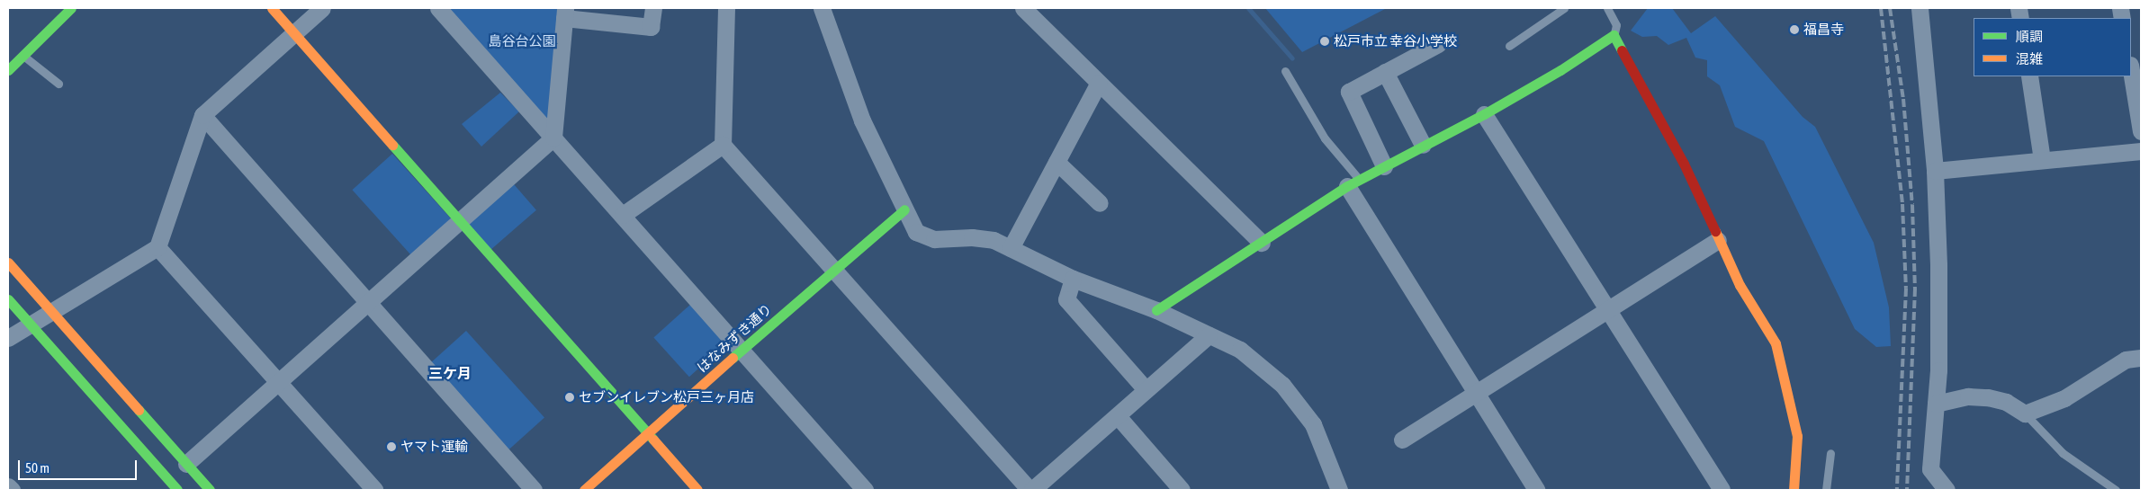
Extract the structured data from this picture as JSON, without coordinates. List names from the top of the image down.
{
  "streets": {
    "street": ["はなみずき通り"]
  },
  "districts": ["三ケ月"],
  "parks": ["島谷台公園"],
  "places": [
    "福昌寺",
    "松戸市立 幸谷小学校",
    "セブンイレブン松戸三ヶ月店",
    "ヤマト運輸"
  ],
  "legend": ["順調", "混雑"],
  "scale_bar": "50 m"
}
